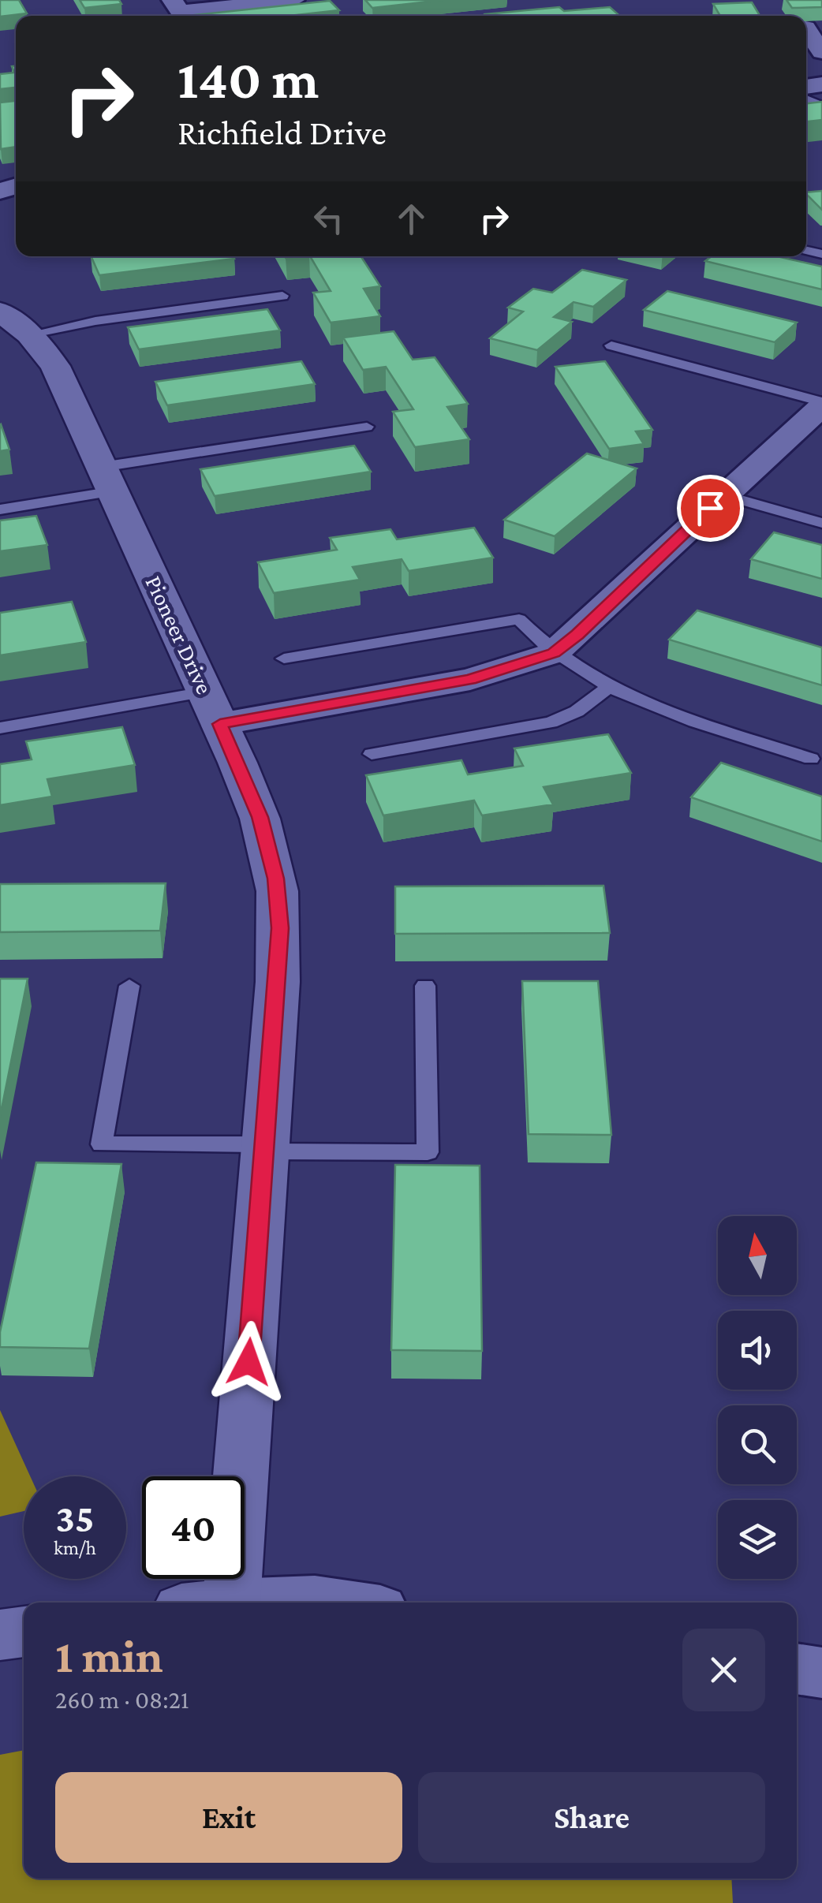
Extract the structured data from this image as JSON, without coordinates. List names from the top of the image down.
{
  "streets": {
    "street": ["Pioneer Drive"]
  },
  "north": "top",
  "page": {
    "turn": ["140 m", "Richfield Drive"],
    "speed": "35 km/h",
    "limit": "40",
    "heading": ["1 min", "260 m · 08:21"],
    "buttons": ["Exit", "Share"]
  }
}
